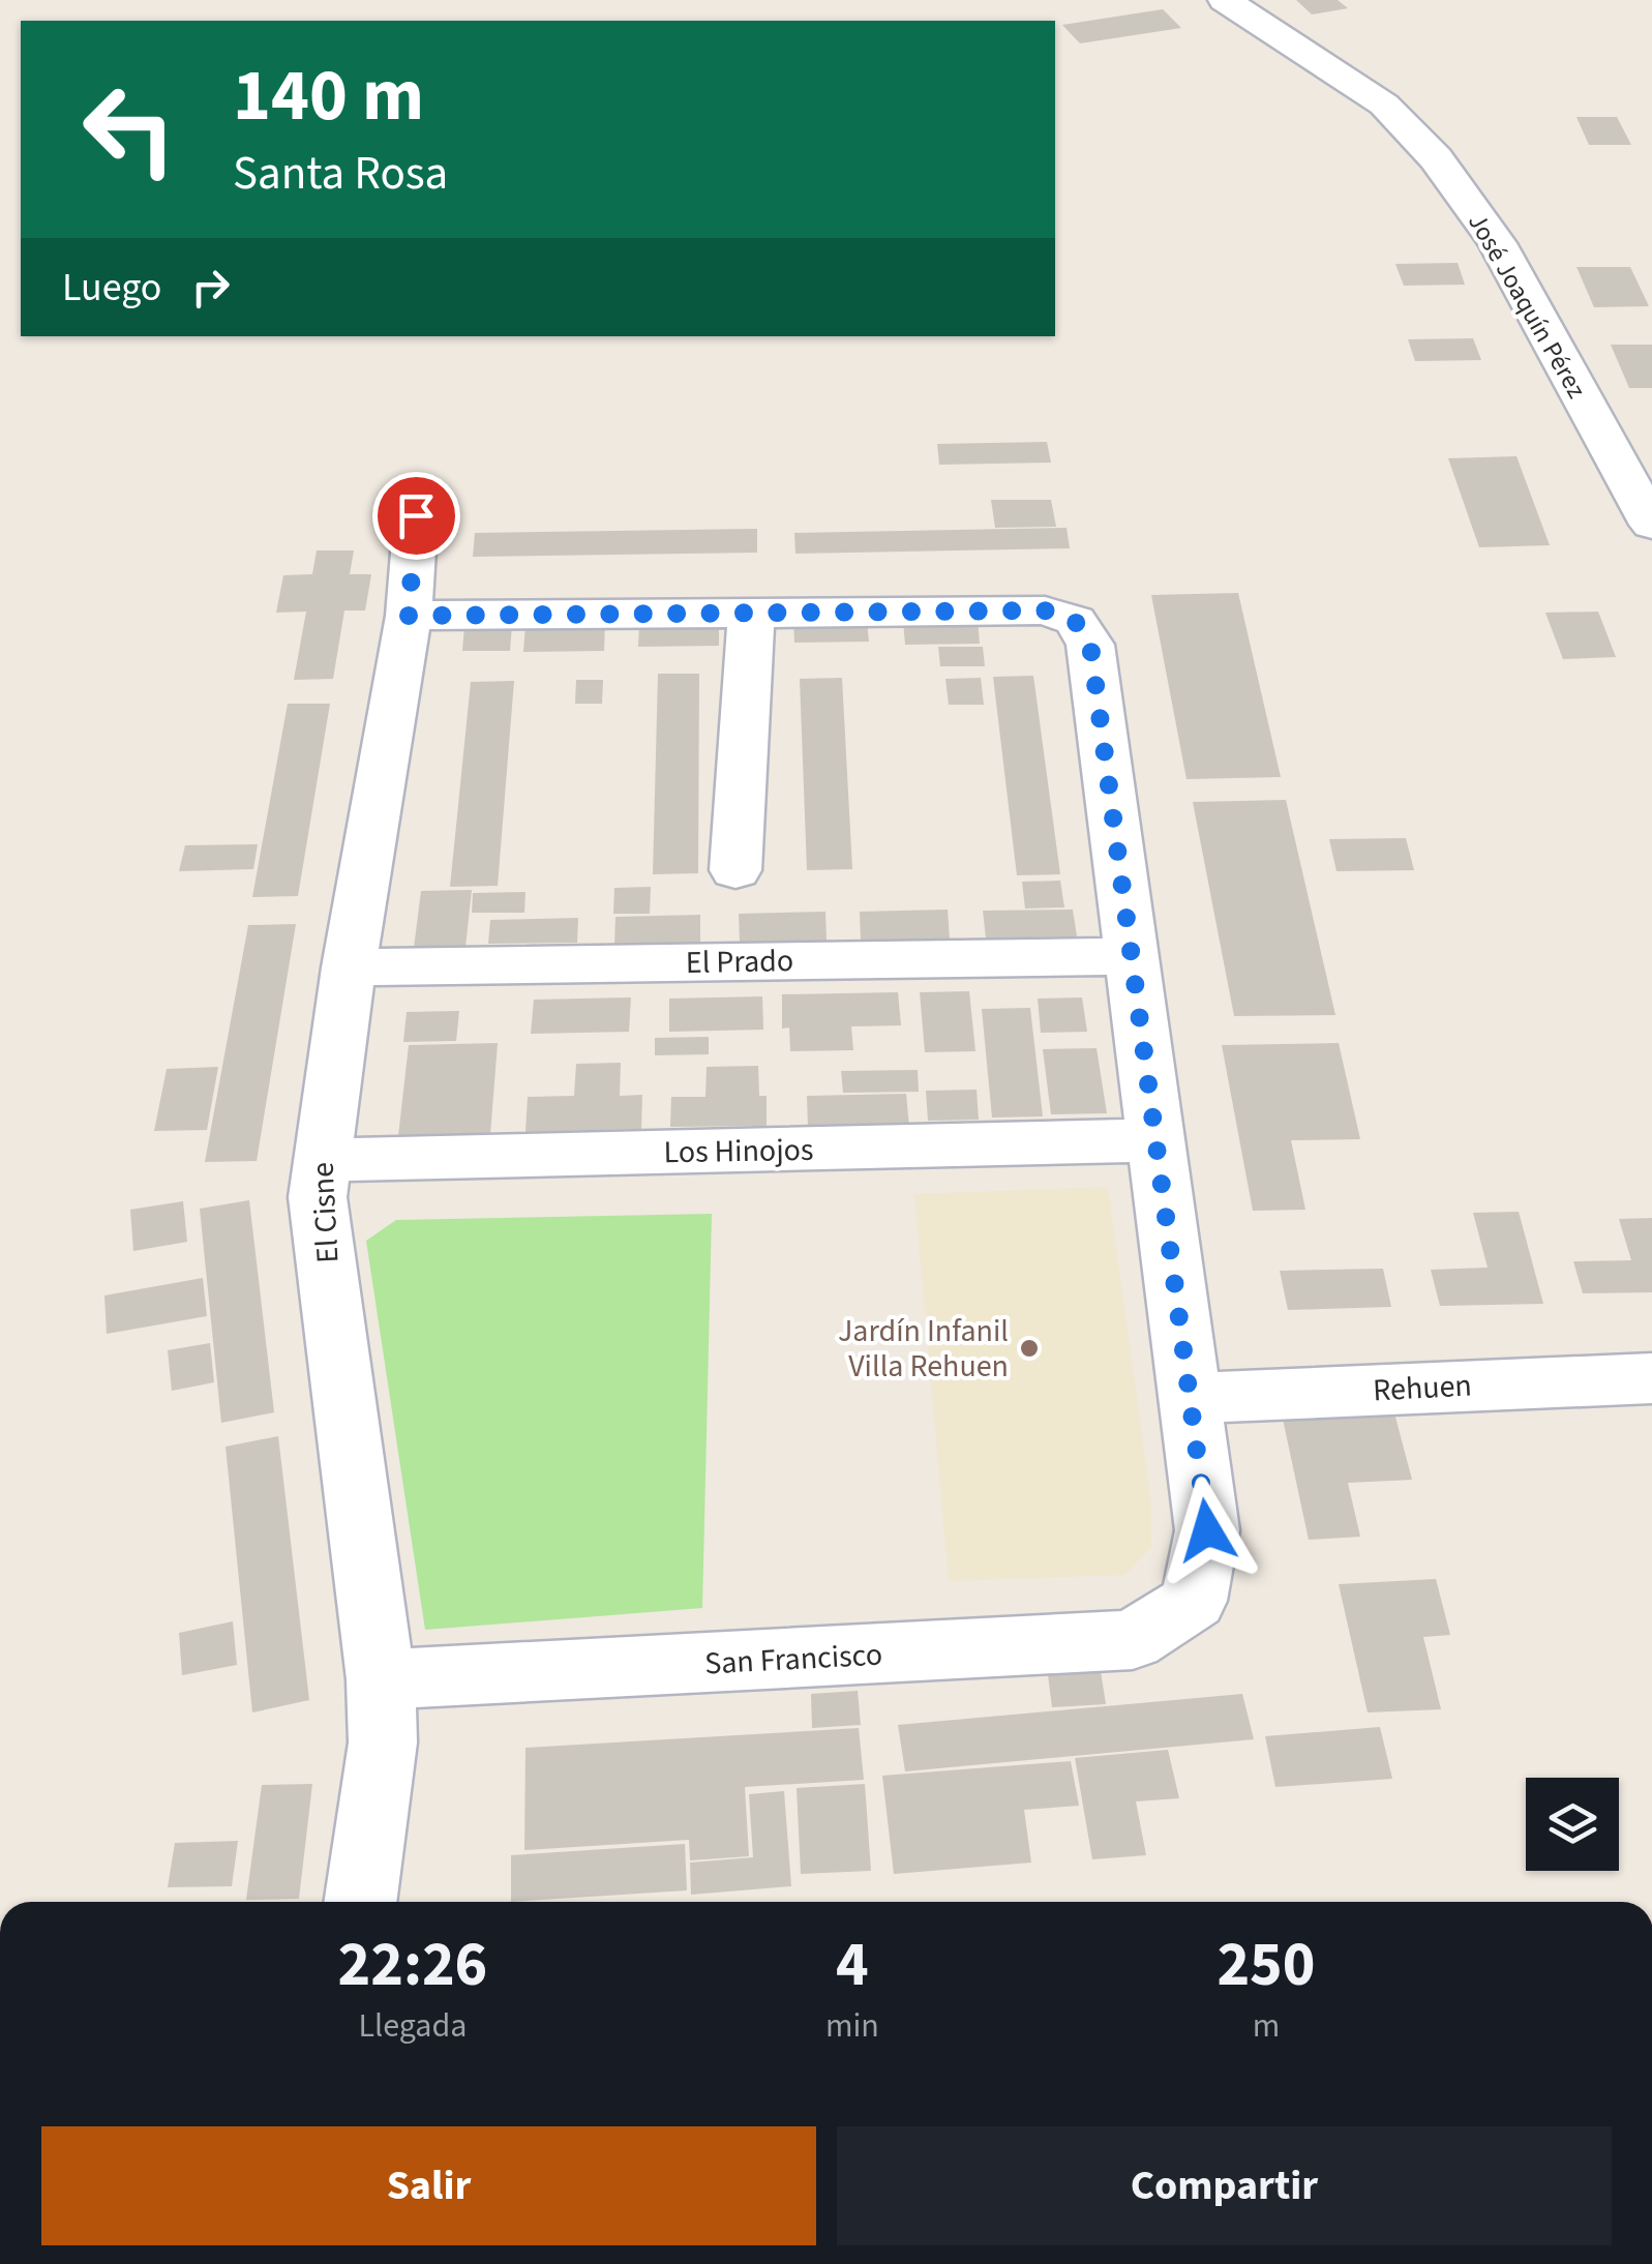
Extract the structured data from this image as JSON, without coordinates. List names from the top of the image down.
{
  "streets": {
    "street": [
      "José Joaquín Pérez",
      "El Prado",
      "Los Hinojos",
      "El Cisne",
      "Rehuen",
      "San Francisco"
    ]
  },
  "crossings": [
    ["El Prado", "El Cisne"],
    ["Los Hinojos", "El Cisne"],
    ["El Cisne", "San Francisco"],
    ["Rehuen", "San Francisco"]
  ],
  "places": ["Jardín Infanil Villa Rehuen"],
  "page": {
    "turn": ["140 m", "Santa Rosa"],
    "then": "Luego",
    "eta": [
      "22:26",
      "Llegada",
      "4",
      "min",
      "250",
      "m"
    ],
    "buttons": ["Salir", "Compartir"]
  }
}
